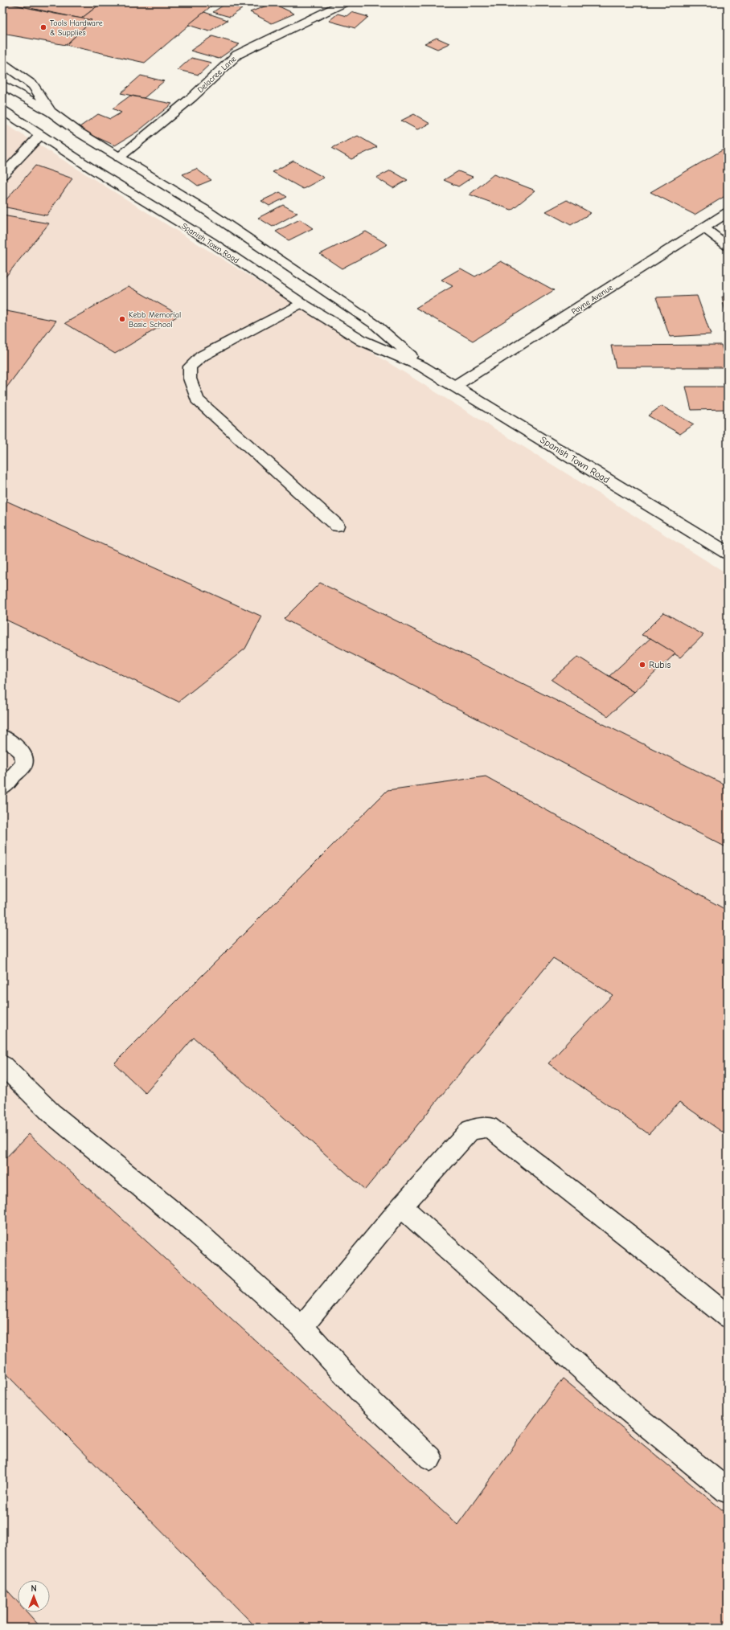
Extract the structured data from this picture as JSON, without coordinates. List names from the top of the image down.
{
  "streets": {
    "main road": ["Delacree Lane", "Spanish Town Road", "Payne Avenue"]
  },
  "crossings": [
    ["Delacree Lane", "Spanish Town Road"],
    ["Spanish Town Road", "Payne Avenue"]
  ],
  "places": ["Tools Hardware & Supplies", "Kebb Memorial Basic School", "Rubis"],
  "north": "top"
}
